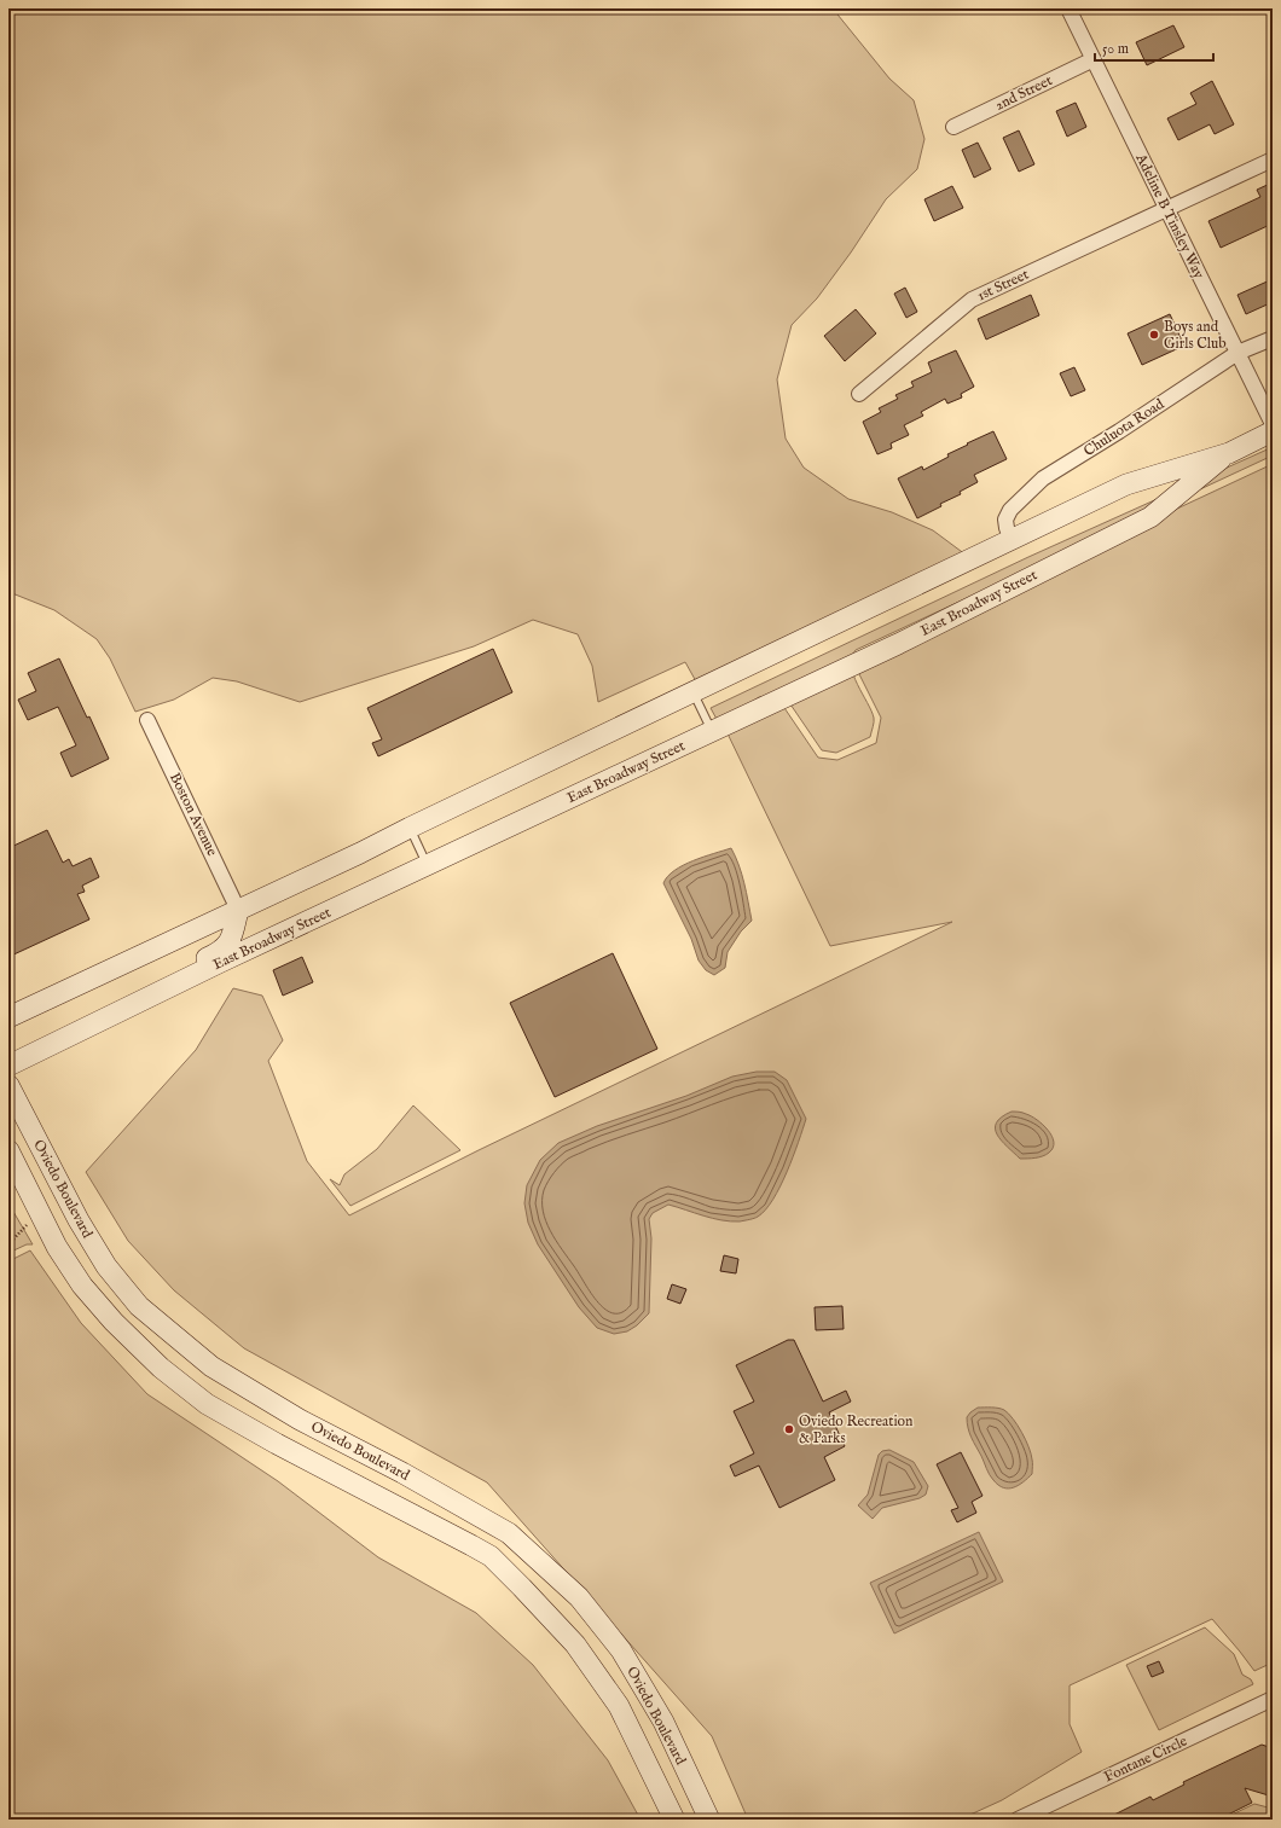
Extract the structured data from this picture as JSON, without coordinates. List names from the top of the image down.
{
  "streets": {
    "main road": ["East Broadway Street", "Oviedo Boulevard"],
    "street": [
      "2nd Street",
      "Adeline B Tinsley Way",
      "1st Street",
      "Chuluota Road",
      "Boston Avenue",
      "Fontane Circle"
    ]
  },
  "crossings": [
    ["2nd Street", "Adeline B Tinsley Way"],
    ["Adeline B Tinsley Way", "1st Street"],
    ["Adeline B Tinsley Way", "Chuluota Road"],
    ["Chuluota Road", "East Broadway Street"],
    ["East Broadway Street", "Boston Avenue"]
  ],
  "places": ["Boys and Girls Club", "Oviedo Recreation & Parks"],
  "scale_bar": "50 m"
}
